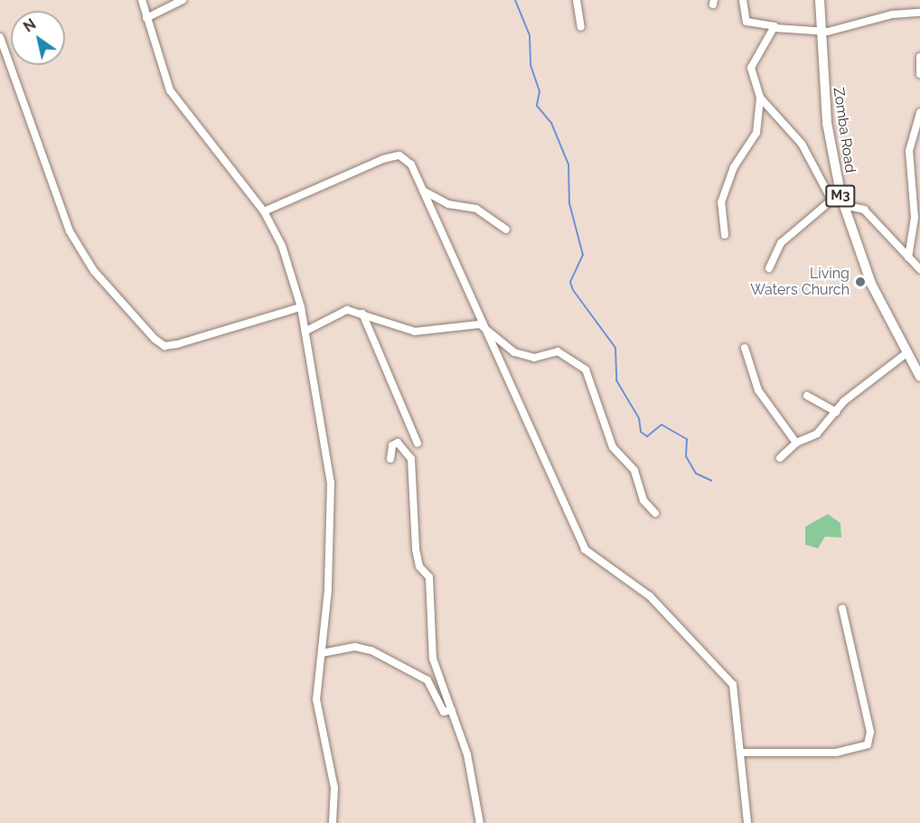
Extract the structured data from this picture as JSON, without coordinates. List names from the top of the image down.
{
  "streets": {
    "highway": ["Zomba Road", "M3"]
  },
  "places": ["Living Waters Church"],
  "north": "top left"
}
